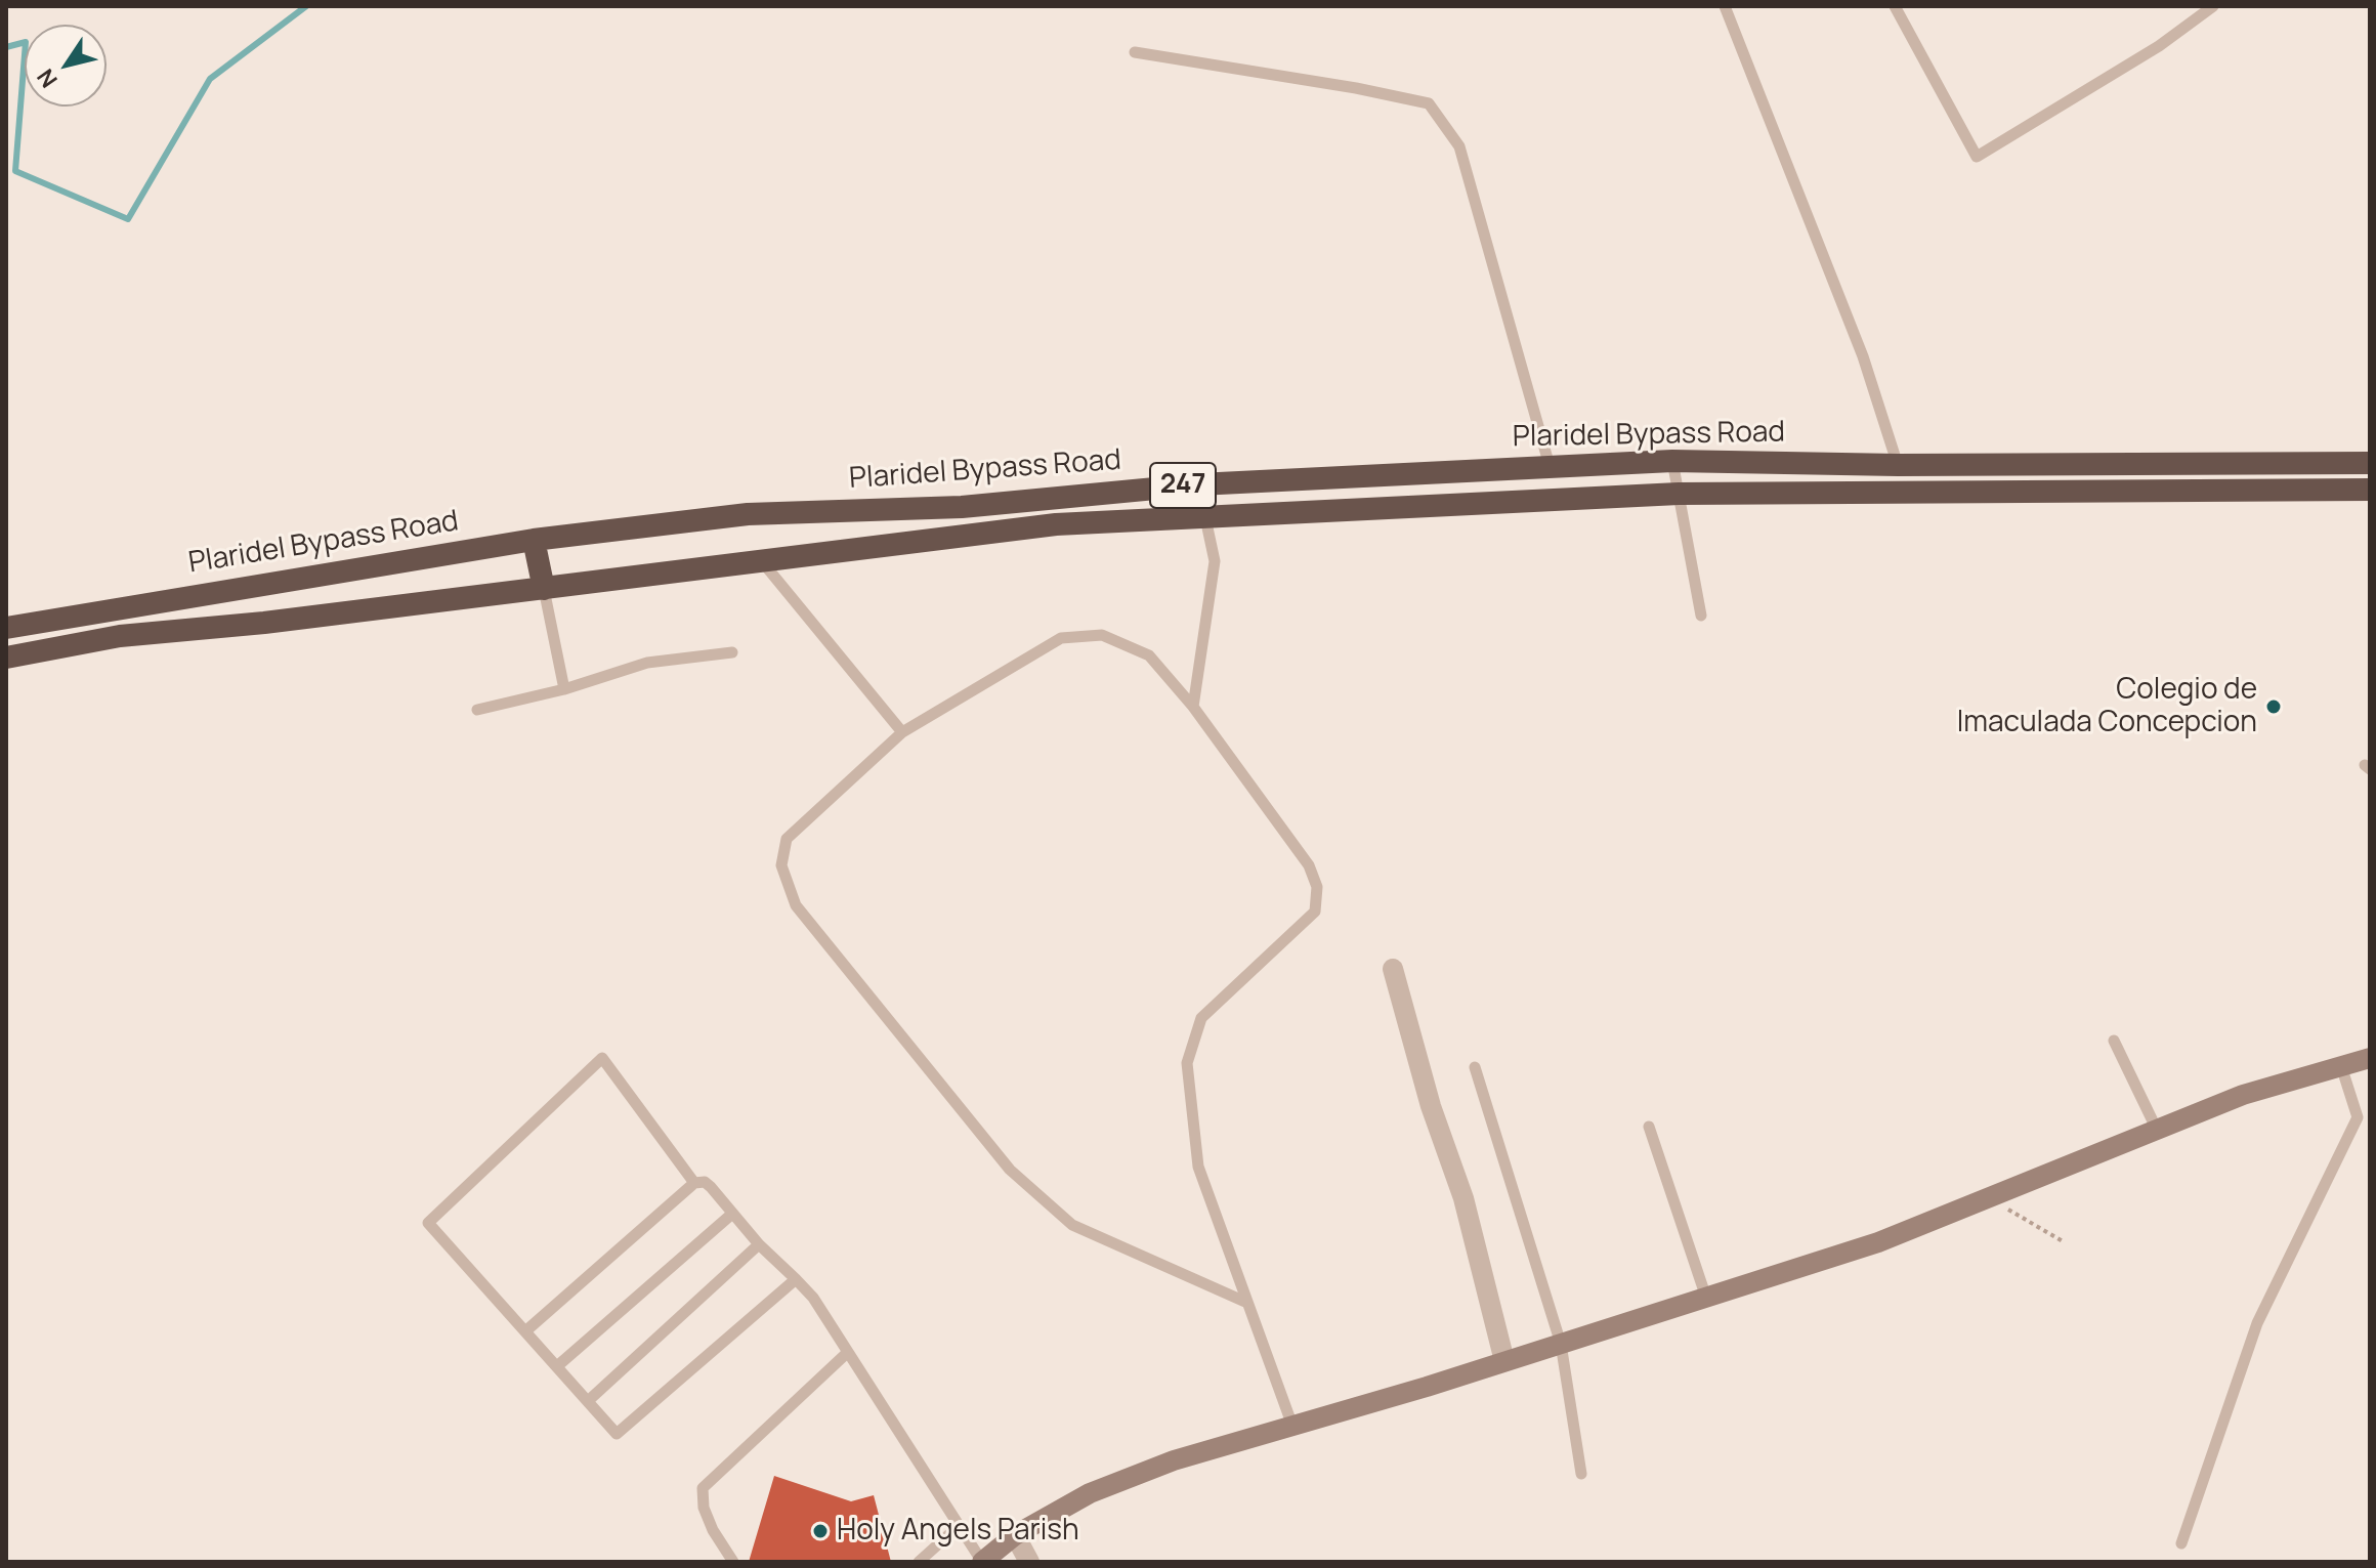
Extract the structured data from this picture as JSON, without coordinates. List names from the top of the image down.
{
  "streets": {
    "highway": ["Plaridel Bypass Road", "247"]
  },
  "places": ["Colegio de Imaculada Concepcion", "Holy Angels Parish"],
  "north": "bottom left"
}
